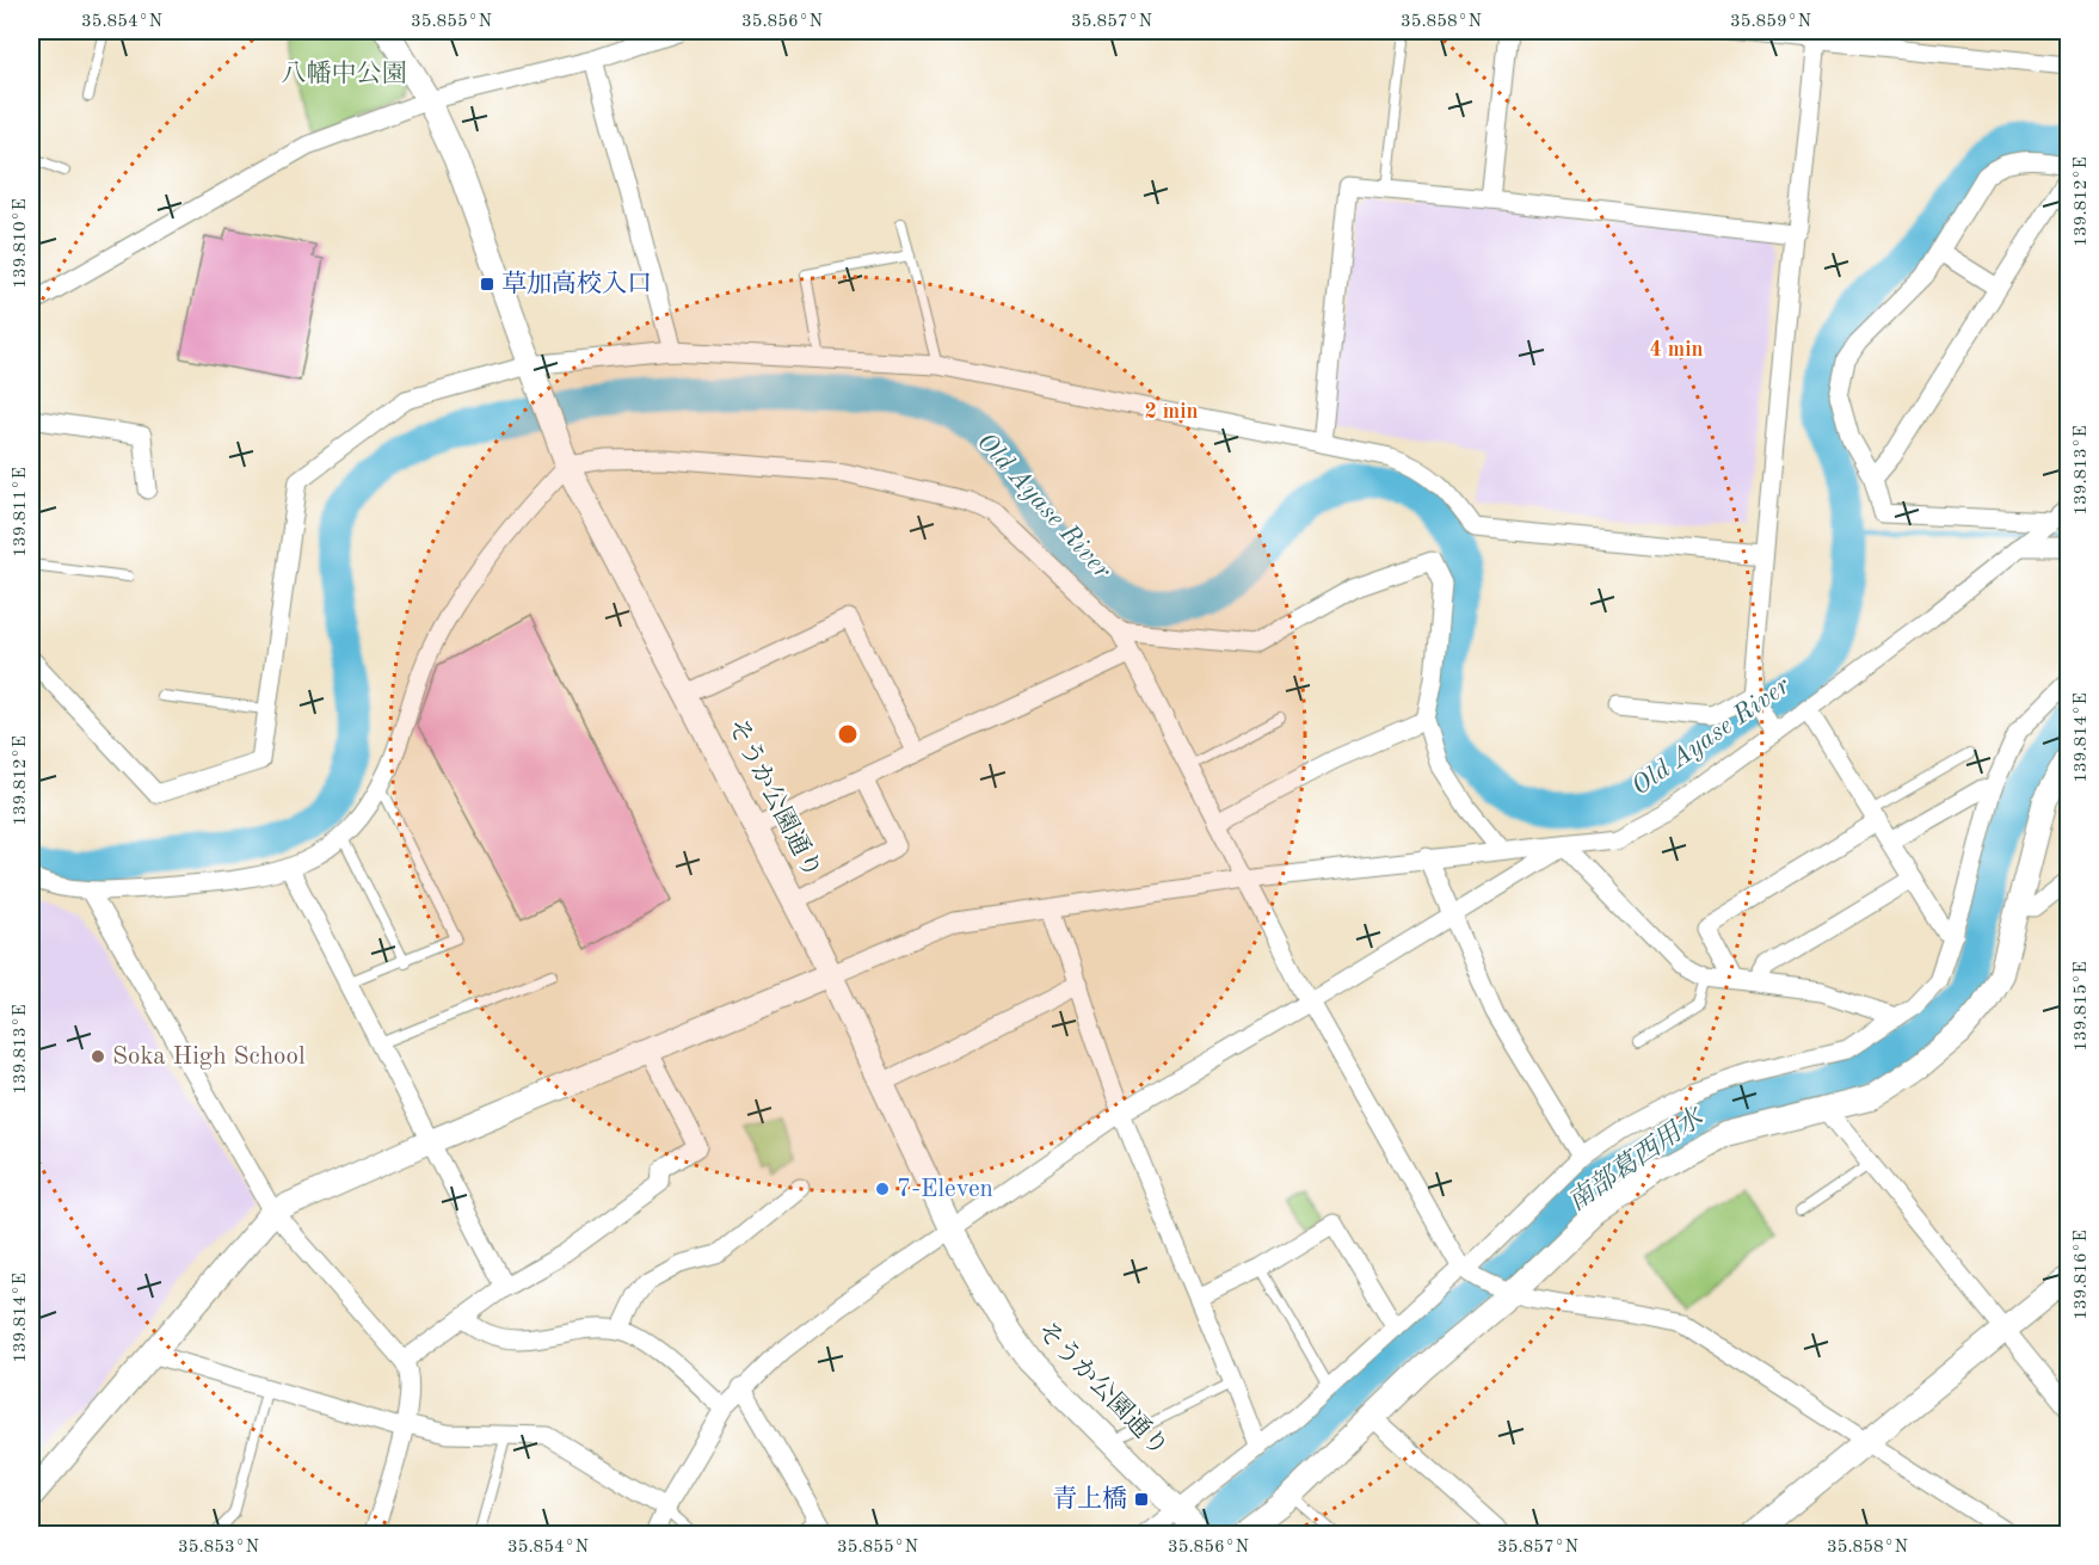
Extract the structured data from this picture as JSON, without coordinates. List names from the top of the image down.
{
  "streets": {
    "street": ["そうか公園通り"]
  },
  "water": ["Old Ayase River", "南部葛西用水"],
  "parks": ["八幡中公園"],
  "places": {
    "transit": ["草加高校入口", "青上橋"],
    "other": ["Soka High School", "7-Eleven"]
  },
  "coordinates": [
    "35.854°N",
    "35.855°N",
    "35.856°N",
    "35.857°N",
    "35.858°N",
    "35.859°N",
    "139.812°E",
    "139.810°E",
    "139.813°E",
    "139.811°E",
    "139.814°E",
    "139.815°E",
    "139.816°E",
    "35.853°N"
  ],
  "rings": ["4 min", "2 min"]
}
